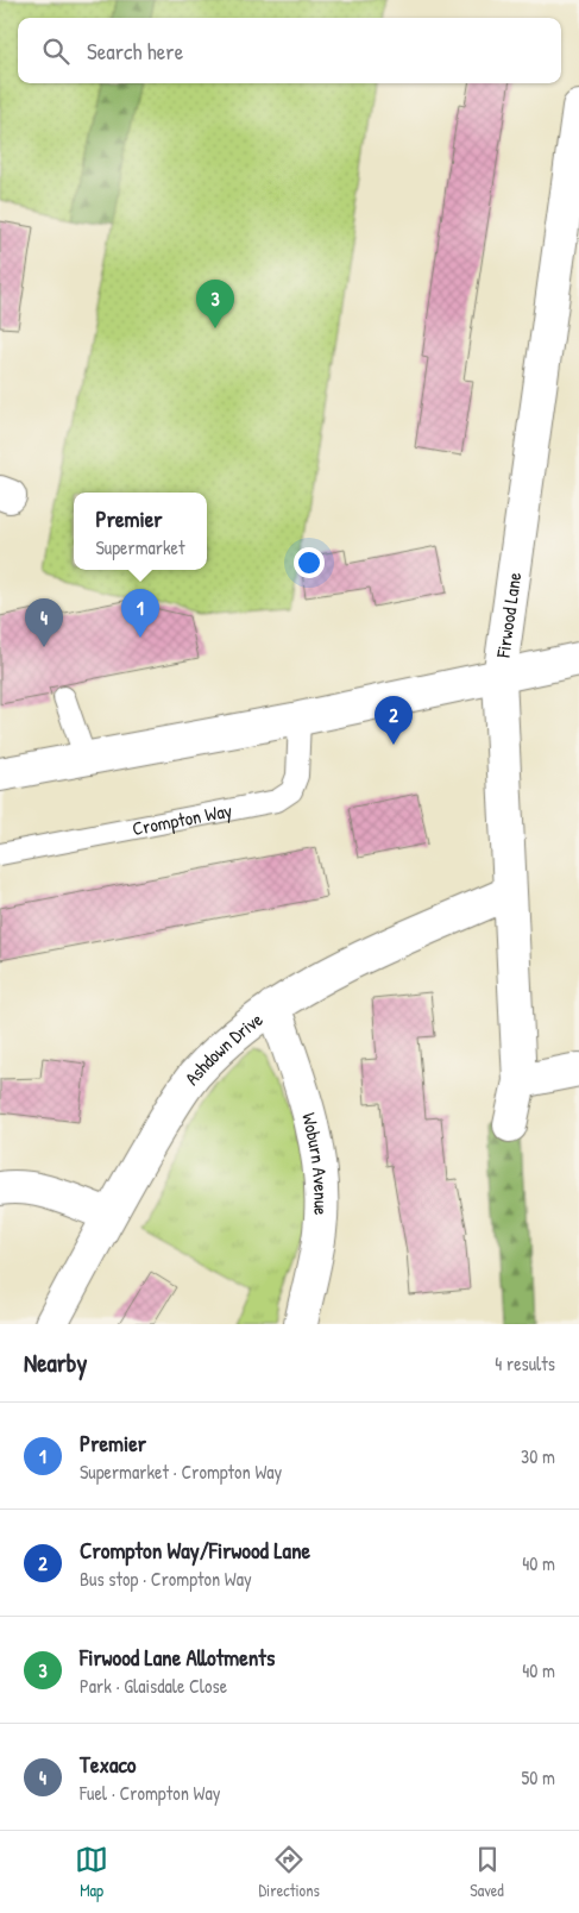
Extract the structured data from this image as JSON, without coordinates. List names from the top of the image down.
{
  "streets": {
    "main road": ["Firwood Lane", "Ashdown Drive", "Woburn Avenue"],
    "lane": ["Crompton Way"]
  },
  "crossings": [
    ["Firwood Lane", "Ashdown Drive"],
    ["Ashdown Drive", "Woburn Avenue"]
  ],
  "page": {
    "search": "Search here",
    "pins": [
      "3",
      "1",
      "4",
      "2"
    ],
    "popup": ["Premier", "Supermarket"],
    "heading": ["Nearby", "4 results"],
    "list": [
      {
        "mark": "1",
        "name": "Premier",
        "note": "Supermarket · Crompton Way",
        "value": "30 m"
      },
      {
        "mark": "2",
        "name": "Crompton Way/Firwood Lane",
        "note": "Bus stop · Crompton Way",
        "value": "40 m"
      },
      {
        "mark": "3",
        "name": "Firwood Lane Allotments",
        "note": "Park · Glaisdale Close",
        "value": "40 m"
      },
      {
        "mark": "4",
        "name": "Texaco",
        "note": "Fuel · Crompton Way",
        "value": "50 m"
      }
    ],
    "nav": ["Map", "Directions", "Saved"]
  }
}
